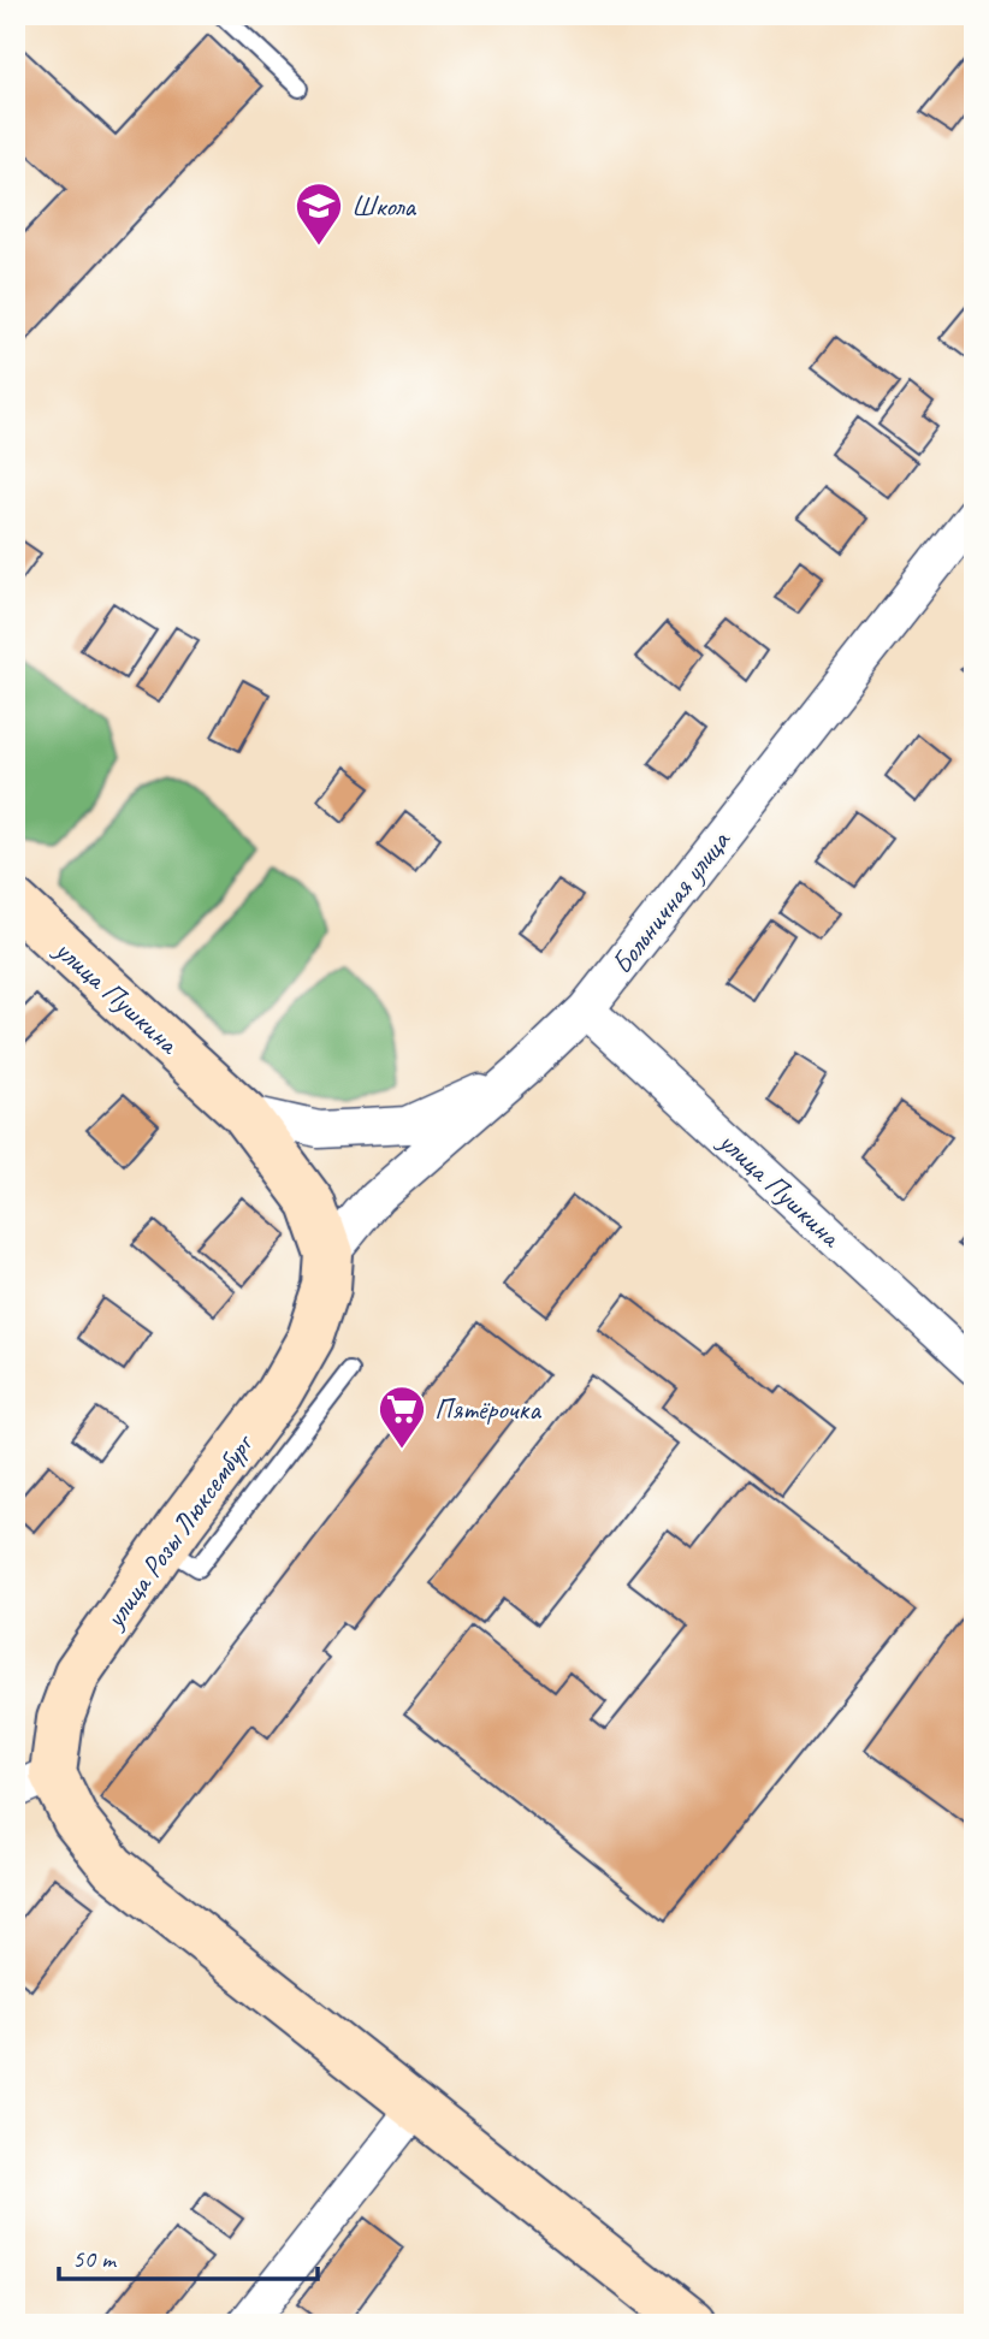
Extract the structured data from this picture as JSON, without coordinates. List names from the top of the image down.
{
  "streets": {
    "main road": ["улица Пушкина", "улица Розы Люксембург"],
    "street": ["Больничная улица"]
  },
  "crossings": [
    ["Больничная улица", "улица Пушкина"],
    ["Больничная улица", "улица Розы Люксембург"],
    ["улица Пушкина", "улица Розы Люксембург"]
  ],
  "places": {
    "school or university": ["Школа"],
    "supermarket": ["Пятёрочка"]
  },
  "scale_bar": "50 m"
}
